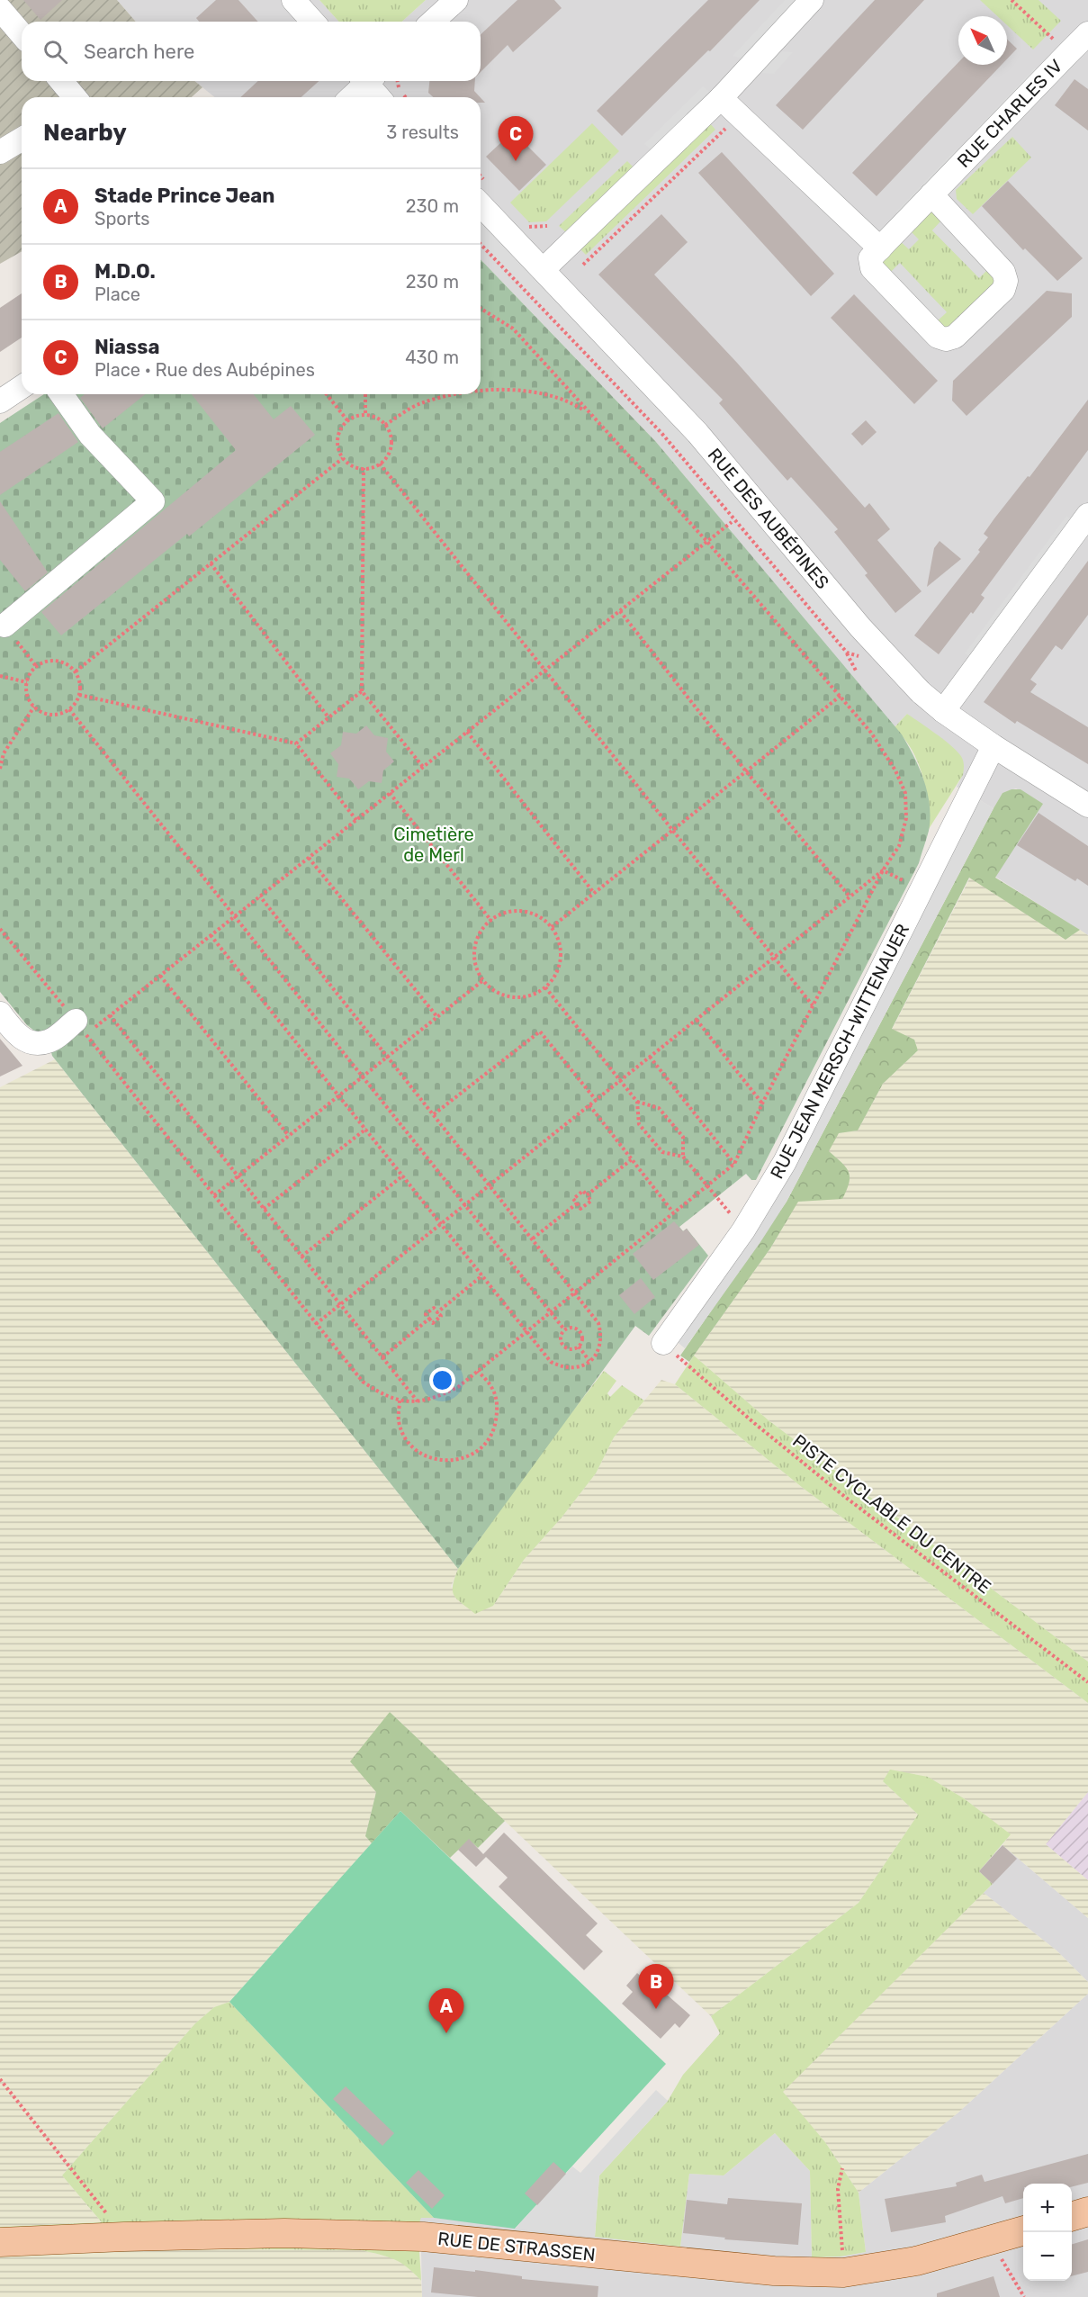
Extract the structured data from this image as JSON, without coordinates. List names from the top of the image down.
{
  "streets": {
    "main road": ["RUE DE STRASSEN"],
    "street": ["RUE CHARLES IV", "RUE DES AUBÉPINES", "RUE JEAN MERSCH-WITTENAUER"],
    "path": ["PISTE CYCLABLE DU CENTRE"]
  },
  "crossings": [
    ["RUE DES AUBÉPINES", "RUE JEAN MERSCH-WITTENAUER"]
  ],
  "parks": ["Cimetière de Merl"],
  "north": "top left",
  "page": {
    "search": "Search here",
    "heading": ["Nearby", "3 results"],
    "pins": ["C", "B", "A"],
    "list": [
      {
        "mark": "A",
        "name": "Stade Prince Jean",
        "note": "Sports",
        "value": "230 m"
      },
      {
        "mark": "B",
        "name": "M.D.O.",
        "note": "Place",
        "value": "230 m"
      },
      {
        "mark": "C",
        "name": "Niassa",
        "note": "Place · Rue des Aubépines",
        "value": "430 m"
      }
    ],
    "map_buttons": ["+", "−"]
  }
}
